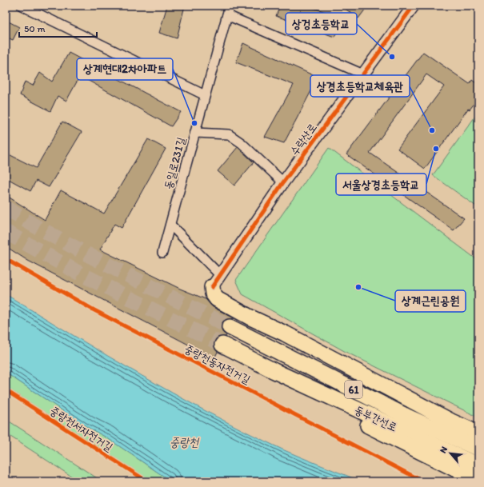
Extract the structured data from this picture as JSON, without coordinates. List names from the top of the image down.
{
  "streets": {
    "highway": ["61", "동부간선로"],
    "street": ["수락산로", "동일로231길"],
    "cycle path": ["중랑천동자전거길", "중랑천서자전거길"]
  },
  "water": ["중랑천"],
  "places": [
    "상겅초등학교",
    "상계현대2차아파트",
    "상경초등학교체육관",
    "서울상경초등학교",
    "상계근린공원"
  ],
  "scale_bar": "50 m",
  "north": "top left"
}
